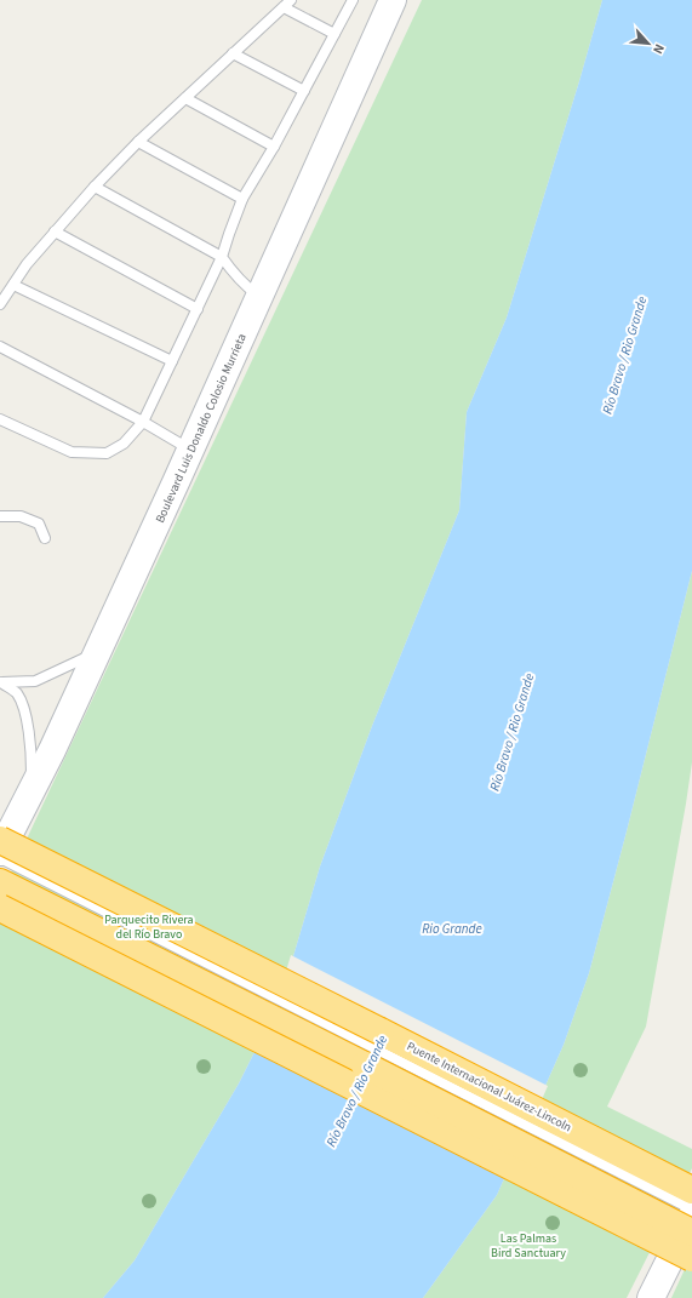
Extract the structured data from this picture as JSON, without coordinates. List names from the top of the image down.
{
  "streets": {
    "highway": ["Puente Internacional Juárez-Lincoln"],
    "main road": ["Boulevard Luis Donaldo Colosio Murrieta"]
  },
  "water": ["Río Bravo / Rio Grande", "Rio Grande"],
  "parks": ["Parquecito Rivera del Río Bravo", "Las Palmas Bird Sanctuary"],
  "north": "bottom right"
}
